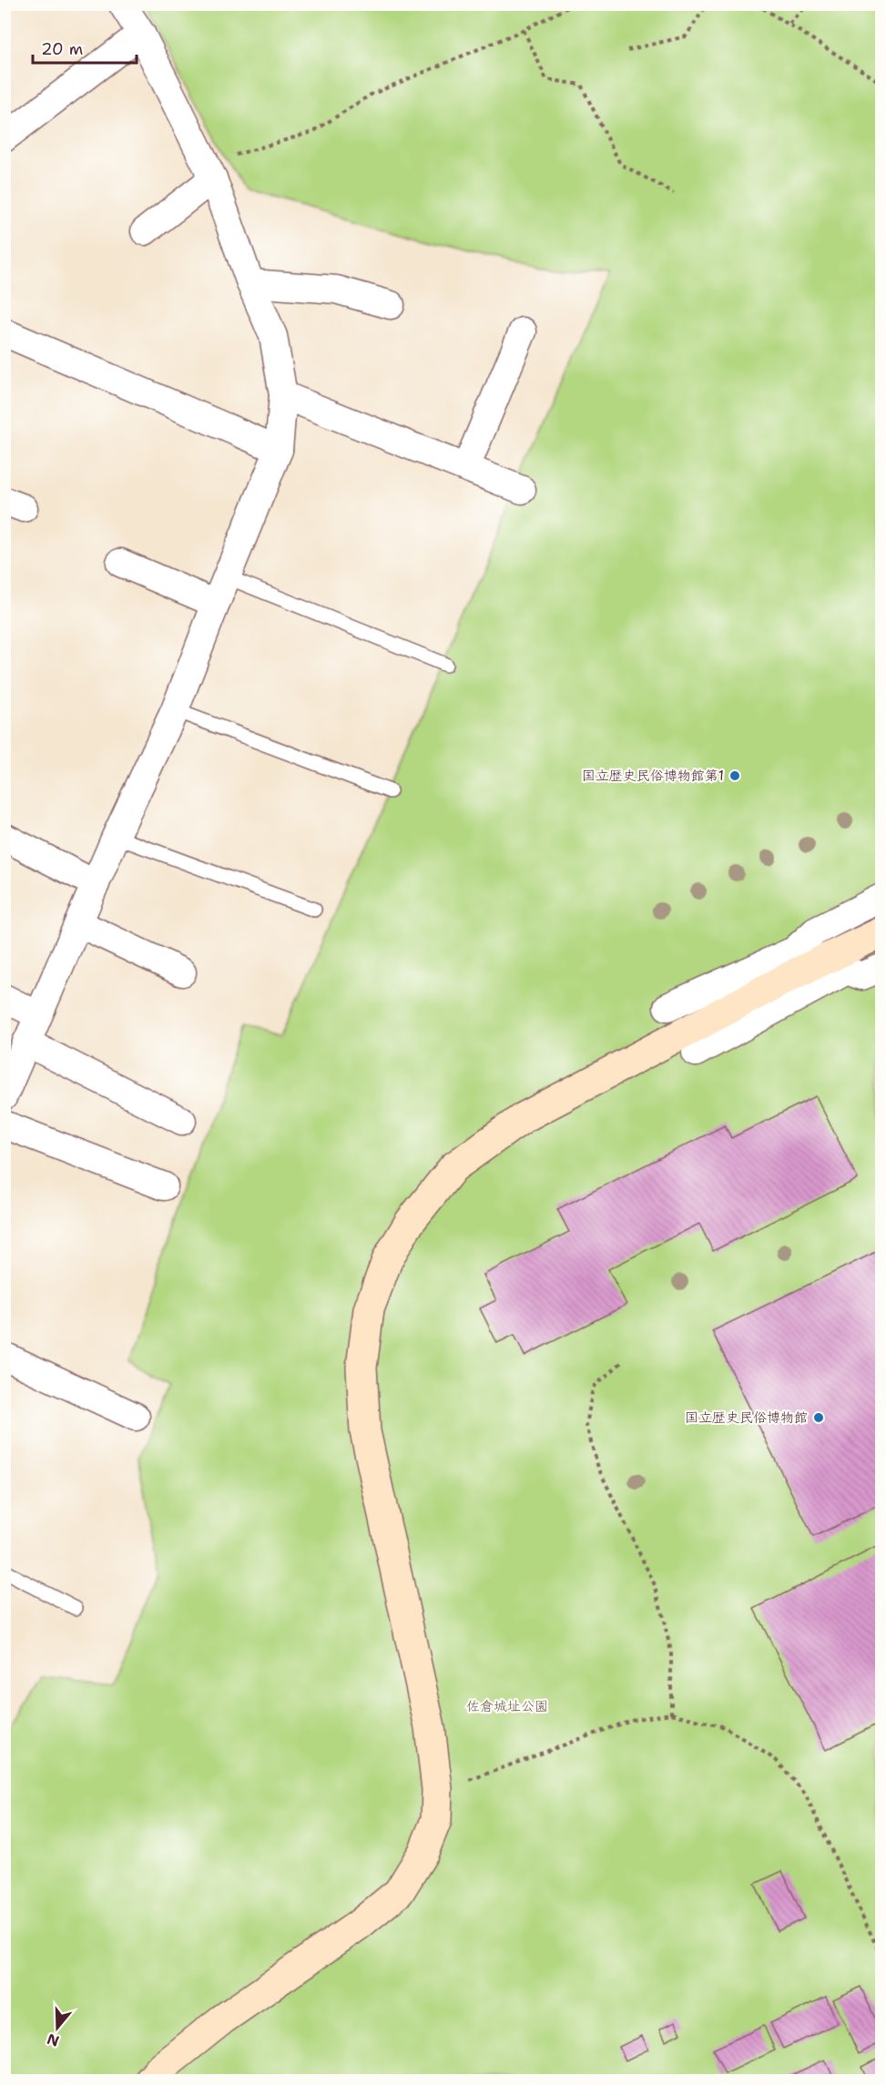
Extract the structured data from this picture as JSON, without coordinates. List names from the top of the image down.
{
  "parks": ["佐倉城址公園"],
  "places": ["国立歴史民俗博物館第1", "国立歴史民俗博物館"],
  "scale_bar": "20 m",
  "north": "bottom"
}
